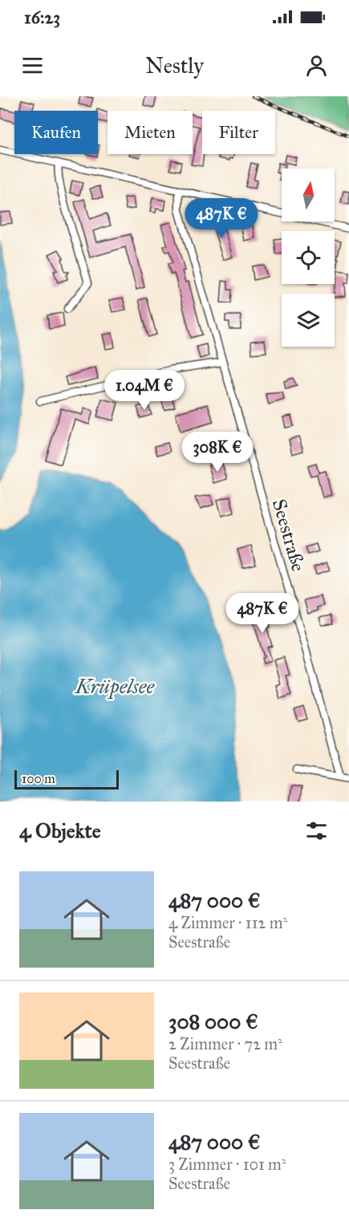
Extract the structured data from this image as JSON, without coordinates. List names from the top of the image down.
{
  "streets": {
    "street": ["Seestraße"]
  },
  "water": ["Krüpelsee"],
  "scale_bar": "100 m",
  "north": "top",
  "page": {
    "status": "16:23",
    "header": "Nestly",
    "chip": ["Kaufen", "Mieten", "Filter"],
    "price": [
      "487K €",
      "1.04M €",
      "308K €",
      "487K €"
    ],
    "scale": "100 m",
    "heading": "4 Objekte",
    "list": [
      {
        "name": "487 000 €",
        "note": "4 Zimmer · 112 m² · Seestraße"
      },
      {
        "name": "308 000 €",
        "note": "2 Zimmer · 72 m² · Seestraße"
      },
      {
        "name": "487 000 €",
        "note": "3 Zimmer · 101 m² · Seestraße"
      }
    ]
  }
}
